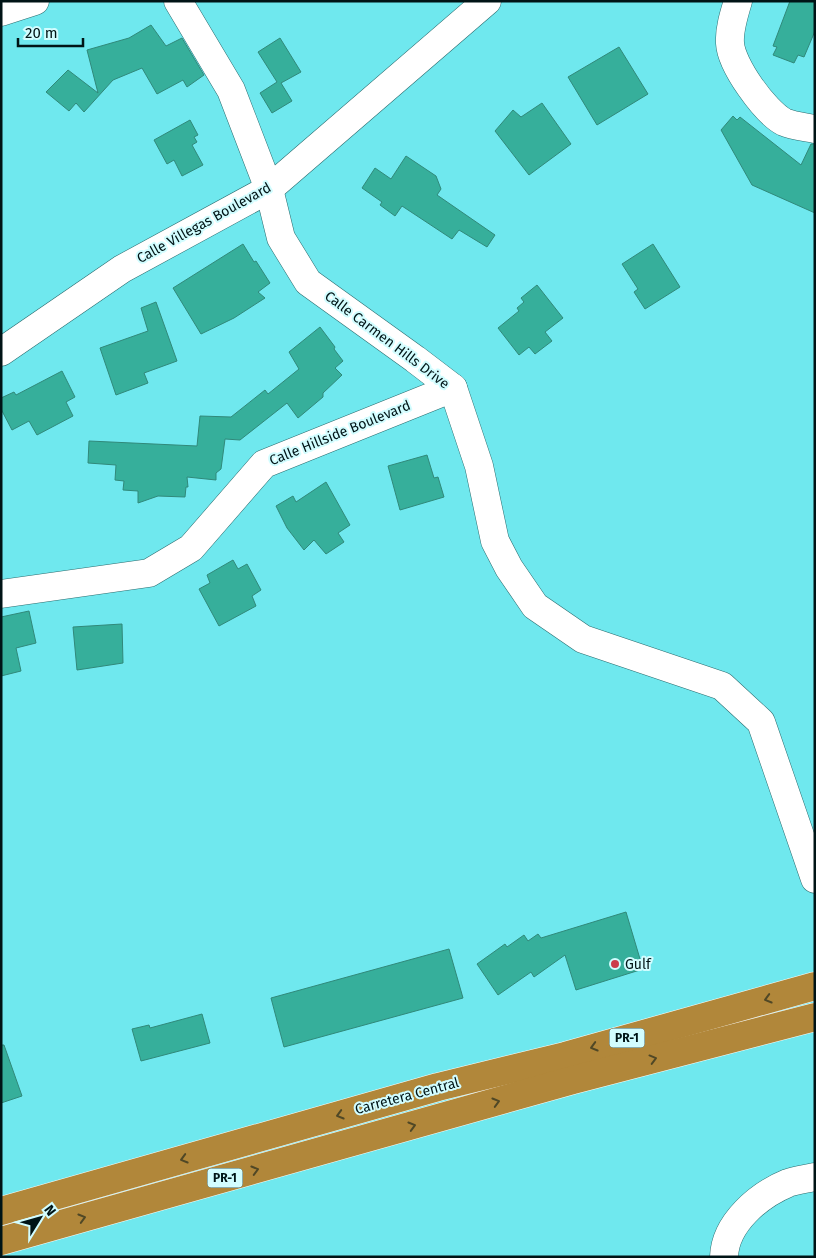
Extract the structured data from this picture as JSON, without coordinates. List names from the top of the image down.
{
  "streets": {
    "highway": ["PR-1", "Carretera Central"],
    "street": ["Calle Villegas Boulevard", "Calle Carmen Hills Drive", "Calle Hillside Boulevard"]
  },
  "crossings": [
    ["Calle Villegas Boulevard", "Calle Carmen Hills Drive"],
    ["Calle Carmen Hills Drive", "Calle Hillside Boulevard"]
  ],
  "places": ["Gulf"],
  "scale_bar": "20 m",
  "north": "top right"
}
